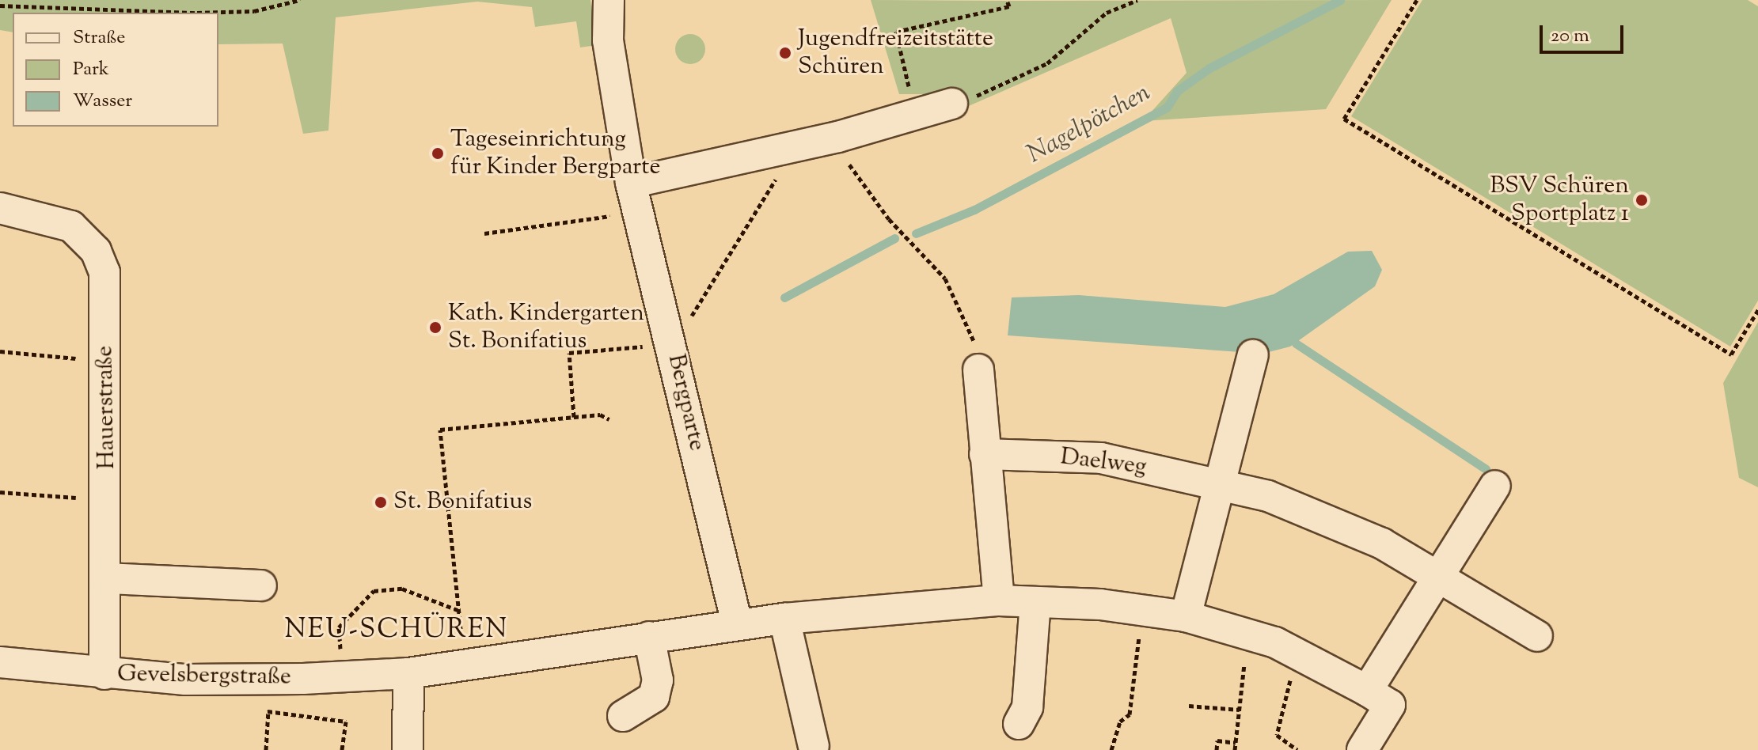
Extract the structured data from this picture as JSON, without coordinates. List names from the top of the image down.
{
  "streets": {
    "street": [
      "Bergparte",
      "Hauerstraße",
      "Daelweg",
      "Gevelsbergstraße"
    ]
  },
  "crossings": [
    ["Bergparte", "Gevelsbergstraße"],
    ["Hauerstraße", "Gevelsbergstraße"]
  ],
  "districts": ["NEU-SCHÜREN"],
  "water": ["Nagelpötchen"],
  "places": [
    "Jugendfreizeitstätte Schüren",
    "Tageseinrichtung für Kinder Bergparte",
    "BSV Schüren Sportplatz 1",
    "Kath. Kindergarten St. Bonifatius",
    "St. Bonifatius"
  ],
  "legend": ["Straße", "Park", "Wasser"],
  "scale_bar": "20 m"
}
